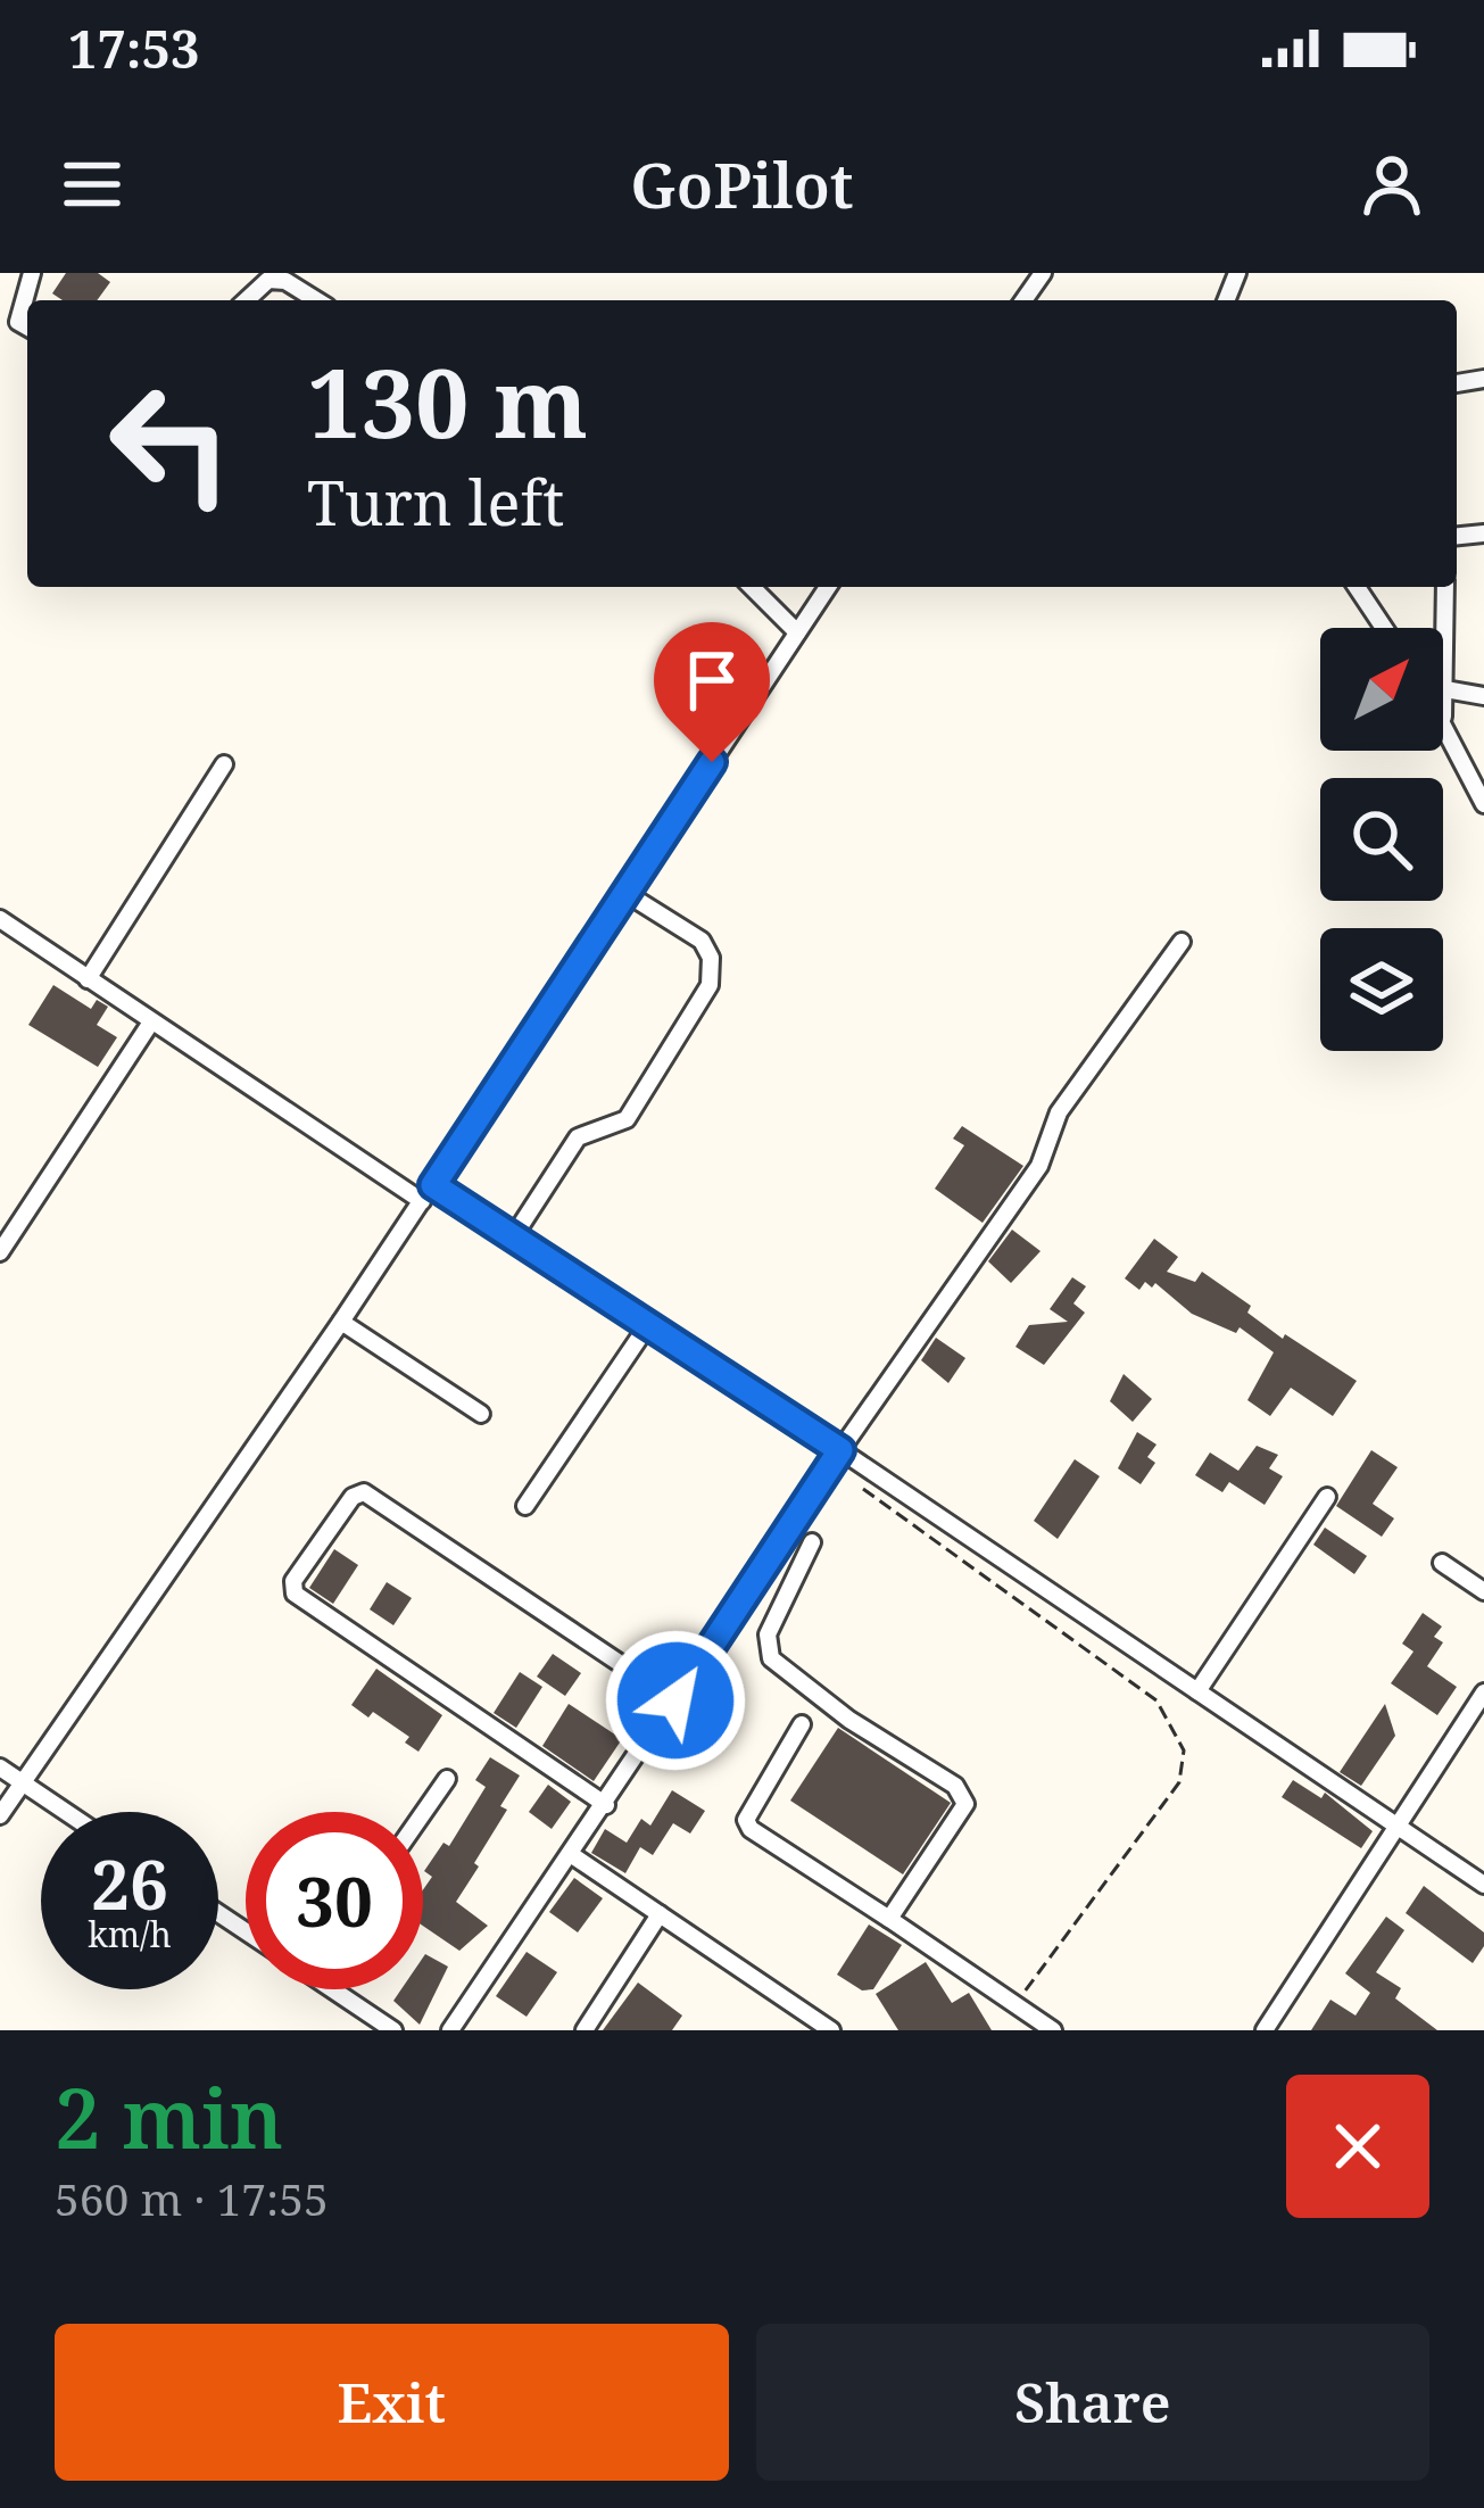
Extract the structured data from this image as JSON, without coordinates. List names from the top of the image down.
{
  "north": "top right",
  "page": {
    "status": "17:53",
    "header": "GoPilot",
    "turn": ["130 m", "Turn left"],
    "speed": "26 km/h",
    "limit": "30",
    "heading": ["2 min", "560 m · 17:55"],
    "buttons": ["Exit", "Share"]
  }
}
